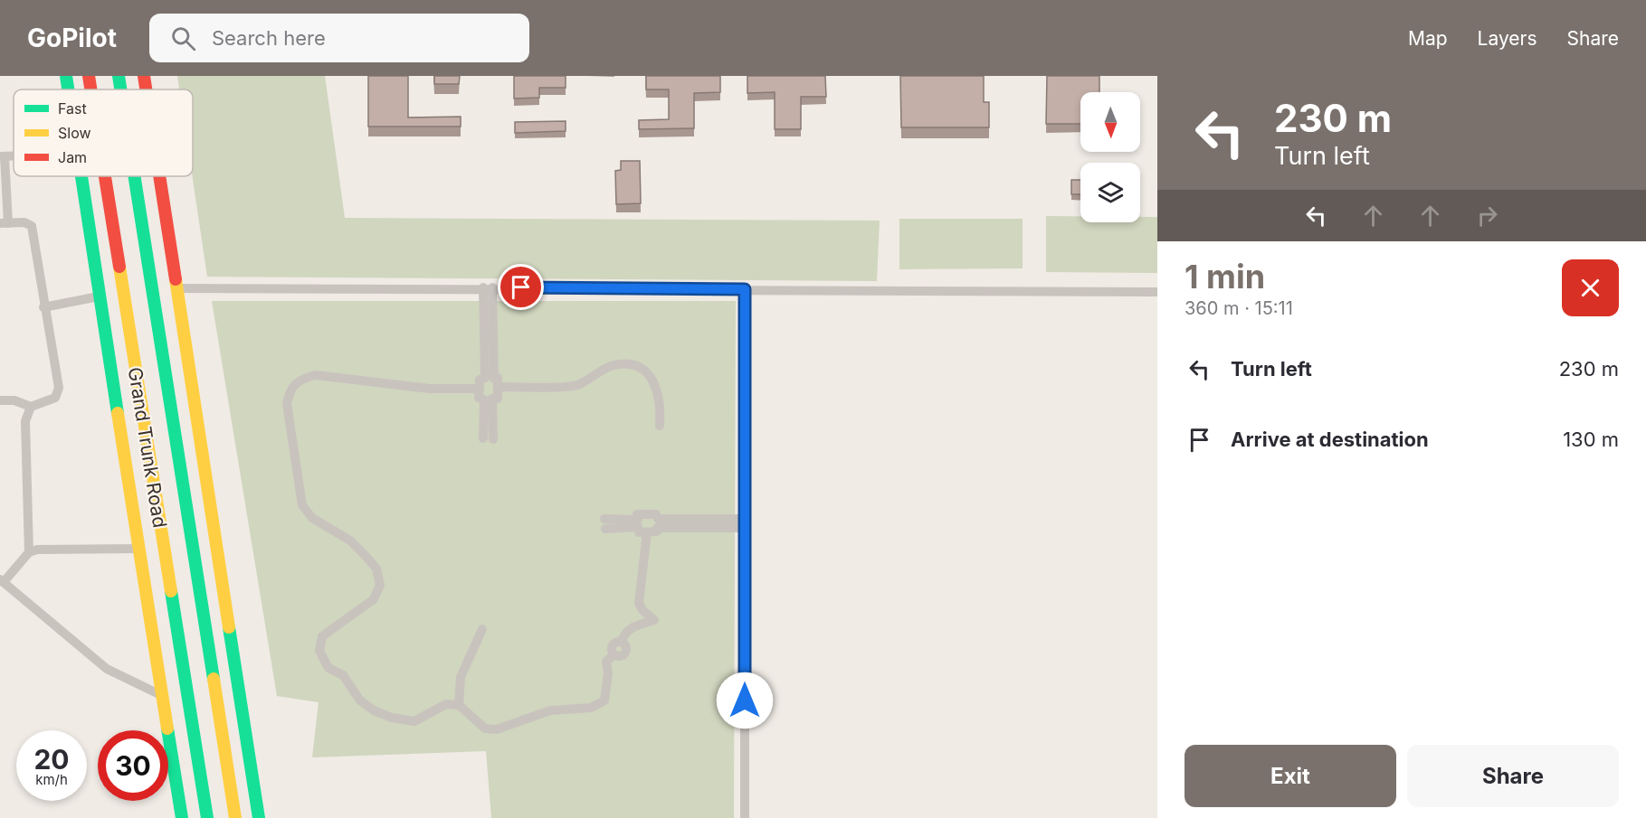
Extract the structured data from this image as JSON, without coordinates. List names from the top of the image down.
{
  "streets": {
    "main road": ["Grand Trunk Road"]
  },
  "legend": ["Fast", "Slow", "Jam"],
  "north": "bottom",
  "page": {
    "header": "GoPilot",
    "search": "Search here",
    "nav": ["Map", "Layers", "Share"],
    "turn": ["230 m", "Turn left"],
    "heading": ["1 min", "360 m · 15:11"],
    "list": [
      {
        "name": "Turn left",
        "value": "230 m"
      },
      {
        "name": "Arrive at destination",
        "value": "130 m"
      }
    ],
    "speed": "20 km/h",
    "limit": "30",
    "buttons": ["Exit", "Share"]
  }
}
